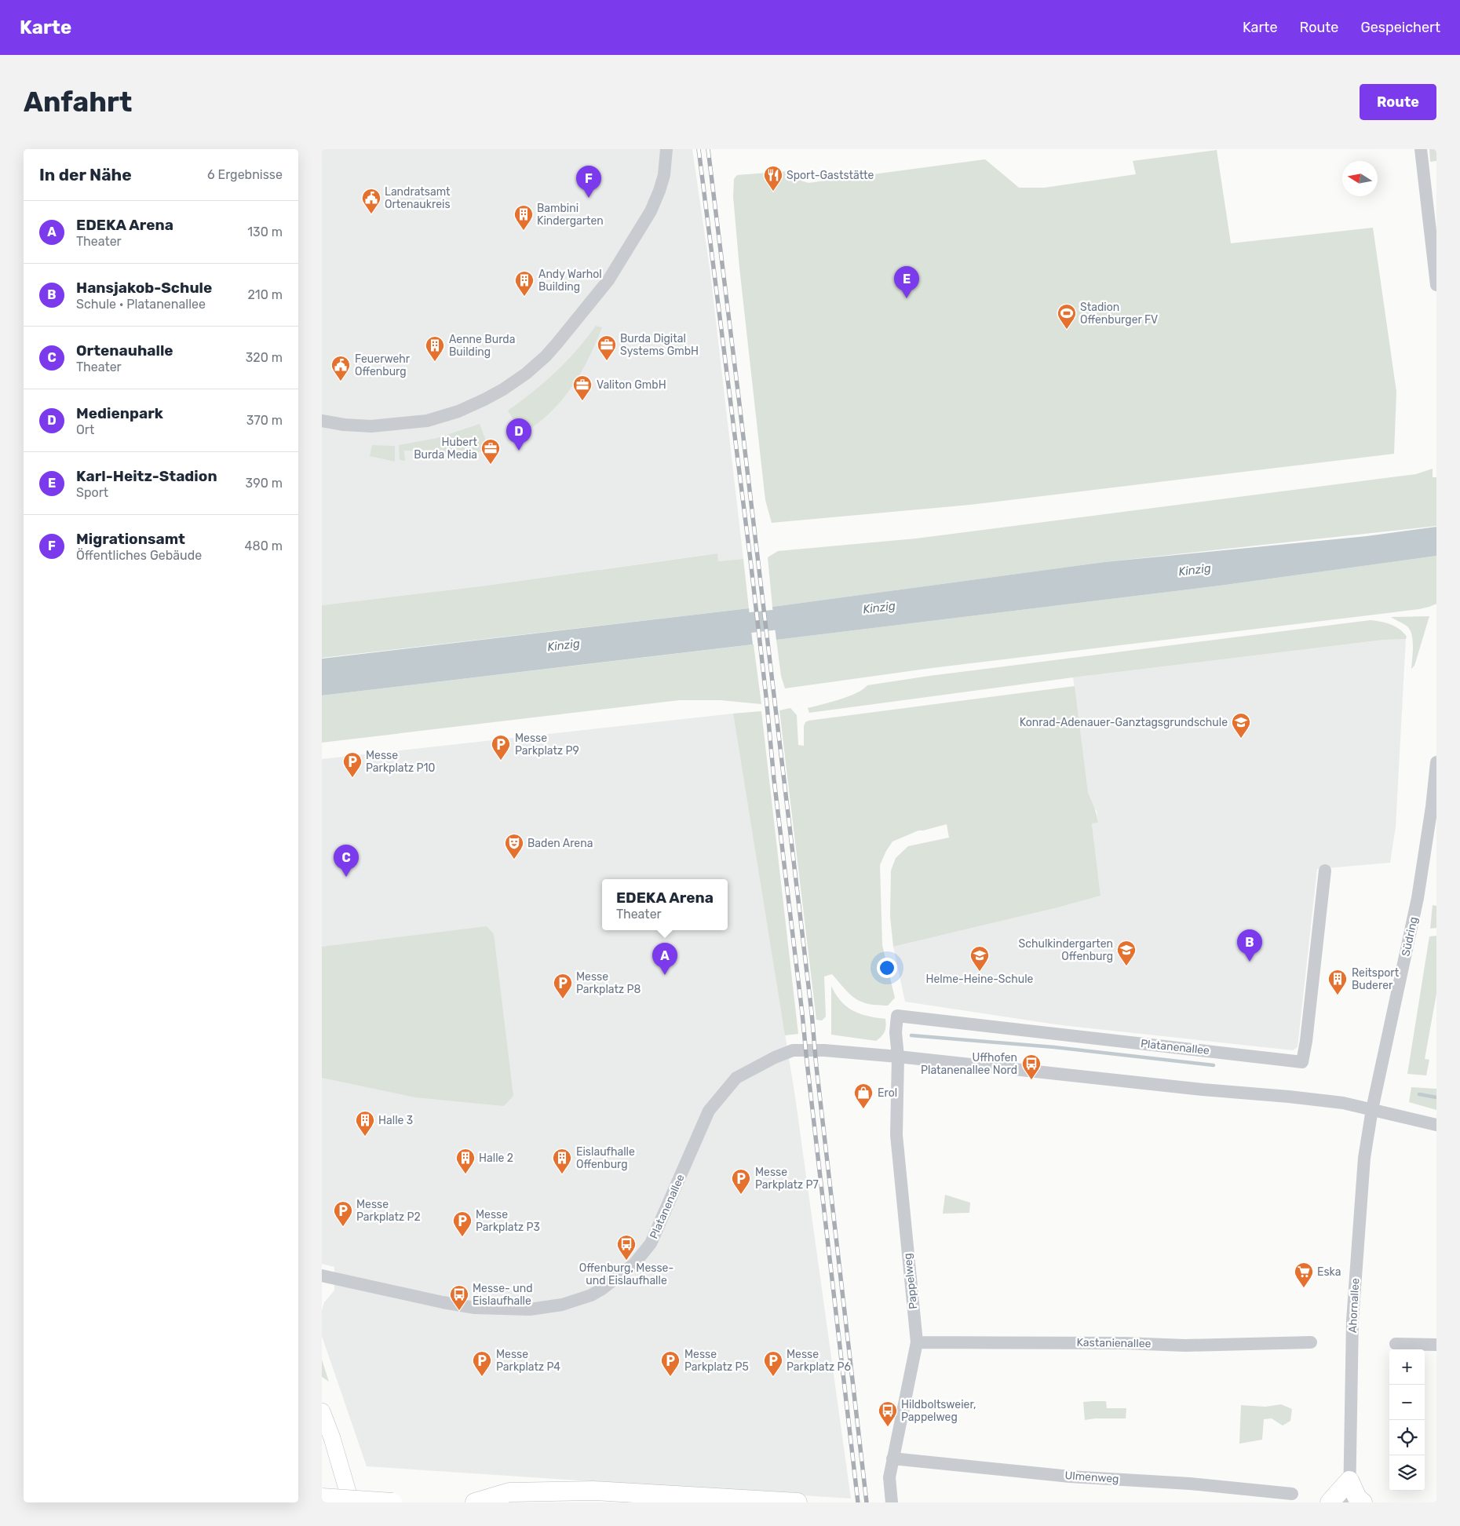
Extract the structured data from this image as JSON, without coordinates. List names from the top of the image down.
{
  "streets": {
    "street": [
      "Südring",
      "Platanenallee",
      "Pappelweg",
      "Ahornallee",
      "Kastanienallee",
      "Ulmenweg"
    ]
  },
  "crossings": [
    ["Südring", "Platanenallee"],
    ["Südring", "Ahornallee"],
    ["Platanenallee", "Pappelweg"],
    ["Platanenallee", "Ahornallee"],
    ["Pappelweg", "Kastanienallee"],
    ["Pappelweg", "Ulmenweg"]
  ],
  "water": ["Kinzig"],
  "places": {
    "restaurant": ["Sport-Gaststätte"],
    "public building": ["Landratsamt Ortenaukreis", "Feuerwehr Offenburg"],
    "building": [
      "Bambini Kindergarten",
      "Andy Warhol Building",
      "Aenne Burda Building",
      "Reitsport Buderer",
      "Halle 3",
      "Halle 2",
      "Eislaufhalle Offenburg"
    ],
    "sports": ["Stadion Offenburger FV"],
    "office": ["Burda Digital Systems GmbH", "Valiton GmbH", "Hubert Burda Media"],
    "school or university": ["Konrad-Adenauer-Ganztagsgrundschule", "Schulkindergarten Offenburg", "Helme-Heine-Schule"],
    "parking": [
      "Messe Parkplatz P9",
      "Messe Parkplatz P10",
      "Messe Parkplatz P8",
      "Messe Parkplatz P7",
      "Messe Parkplatz P2",
      "Messe Parkplatz P3",
      "Messe Parkplatz P4",
      "Messe Parkplatz P5",
      "Messe Parkplatz P6"
    ],
    "theatre": ["Baden Arena"],
    "bus stop": [
      "Uffhofen Platanenallee Nord",
      "Offenburg, Messe- und Eislaufhalle",
      "Messe- und Eislaufhalle",
      "Hildboltsweier, Pappelweg"
    ],
    "shop": ["Erol"],
    "supermarket": ["Eska"]
  },
  "north": "left",
  "page": {
    "header": "Karte",
    "nav": ["Karte", "Route", "Gespeichert"],
    "buttons": "Route",
    "title": "Anfahrt",
    "heading": ["In der Nähe", "6 Ergebnisse"],
    "pins": [
      "F",
      "E",
      "D",
      "C",
      "B",
      "A"
    ],
    "list": [
      {
        "mark": "A",
        "name": "EDEKA Arena",
        "note": "Theater",
        "value": "130 m"
      },
      {
        "mark": "B",
        "name": "Hansjakob-Schule",
        "note": "Schule · Platanenallee",
        "value": "210 m"
      },
      {
        "mark": "C",
        "name": "Ortenauhalle",
        "note": "Theater",
        "value": "320 m"
      },
      {
        "mark": "D",
        "name": "Medienpark",
        "note": "Ort",
        "value": "370 m"
      },
      {
        "mark": "E",
        "name": "Karl-Heitz-Stadion",
        "note": "Sport",
        "value": "390 m"
      },
      {
        "mark": "F",
        "name": "Migrationsamt",
        "note": "Öffentliches Gebäude",
        "value": "480 m"
      }
    ],
    "popup": ["EDEKA Arena", "Theater"],
    "map_buttons": ["+", "−"]
  }
}
